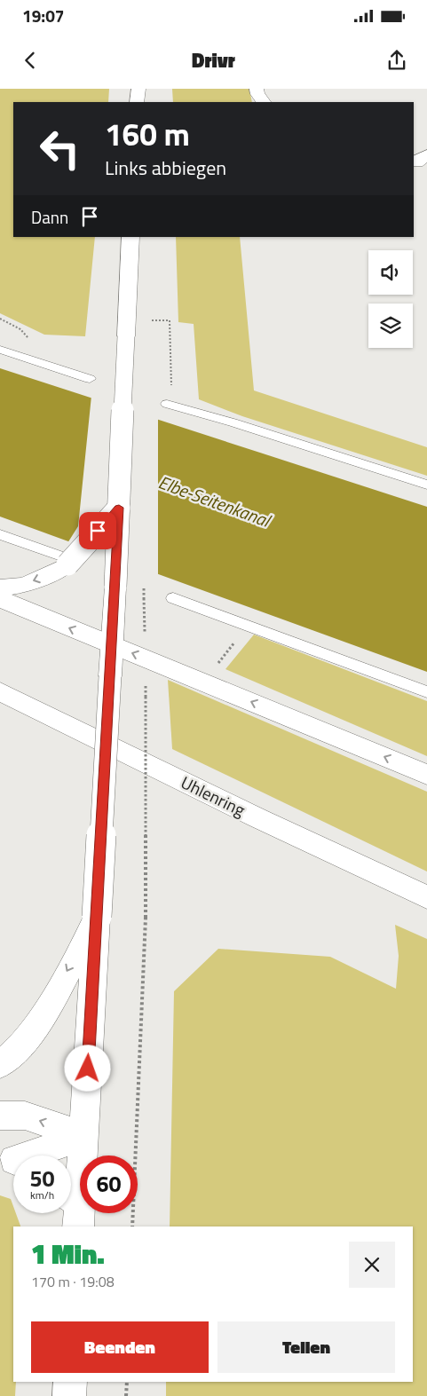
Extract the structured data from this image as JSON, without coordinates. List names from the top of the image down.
{
  "streets": {
    "main road": ["Uhlenring"]
  },
  "water": ["Elbe-Seitenkanal"],
  "page": {
    "status": "19:07",
    "header": "Drivr",
    "turn": ["160 m", "Links abbiegen"],
    "then": "Dann",
    "speed": "50 km/h",
    "limit": "60",
    "heading": ["1 Min.", "170 m · 19:08"],
    "buttons": ["Beenden", "Teilen"]
  }
}
